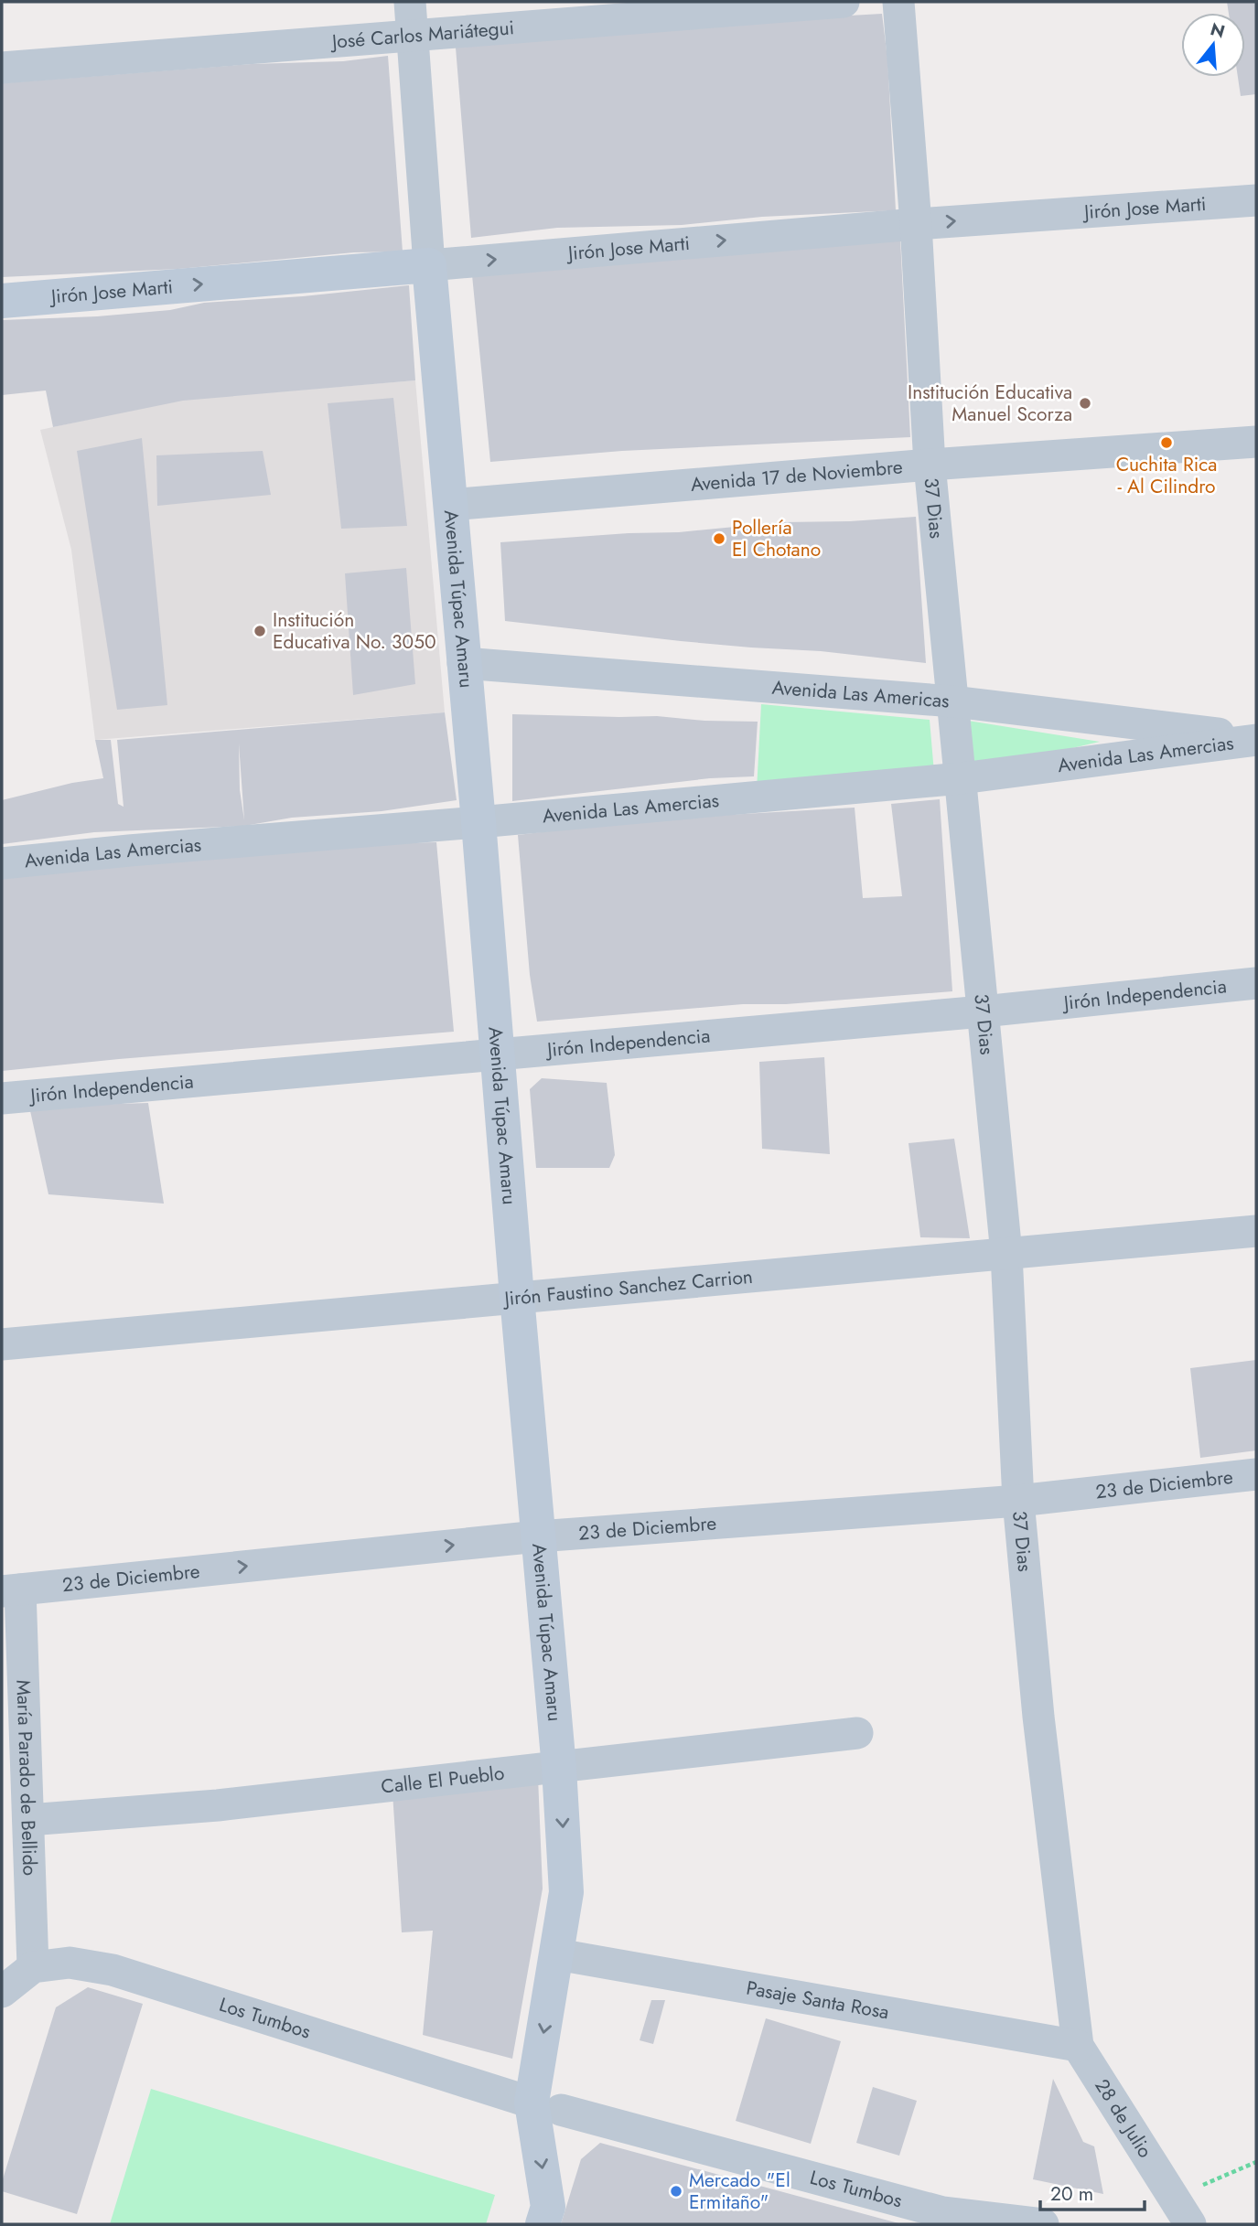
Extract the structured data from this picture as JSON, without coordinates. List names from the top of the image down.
{
  "streets": {
    "street": [
      "José Carlos Mariátegui",
      "Jirón Jose Marti",
      "Avenida 17 de Noviembre",
      "37 Dias",
      "Avenida Túpac Amaru",
      "Avenida Las Americas",
      "Avenida Las Amercias",
      "Jirón Independencia",
      "Jirón Faustino Sanchez Carrion",
      "23 de Diciembre",
      "María Parado de Bellido",
      "Calle El Pueblo",
      "Pasaje Santa Rosa",
      "Los Tumbos",
      "28 de Julio"
    ]
  },
  "crossings": [
    ["José Carlos Mariátegui", "Avenida Túpac Amaru"],
    ["Jirón Jose Marti", "37 Dias"],
    ["Jirón Jose Marti", "Avenida Túpac Amaru"],
    ["Avenida 17 de Noviembre", "37 Dias"],
    ["Avenida 17 de Noviembre", "Avenida Túpac Amaru"],
    ["37 Dias", "Avenida Las Americas"],
    ["37 Dias", "Avenida Las Amercias"],
    ["37 Dias", "Jirón Independencia"],
    ["37 Dias", "Jirón Faustino Sanchez Carrion"],
    ["37 Dias", "23 de Diciembre"],
    ["37 Dias", "Pasaje Santa Rosa"],
    ["37 Dias", "28 de Julio"],
    ["Avenida Túpac Amaru", "Avenida Las Americas"],
    ["Avenida Túpac Amaru", "Avenida Las Amercias"],
    ["Avenida Túpac Amaru", "Jirón Independencia"],
    ["Avenida Túpac Amaru", "Jirón Faustino Sanchez Carrion"],
    ["Avenida Túpac Amaru", "23 de Diciembre"],
    ["Avenida Túpac Amaru", "Calle El Pueblo"],
    ["Avenida Túpac Amaru", "Pasaje Santa Rosa"],
    ["Avenida Túpac Amaru", "Los Tumbos"],
    ["Avenida Las Americas", "Avenida Las Amercias"],
    ["23 de Diciembre", "María Parado de Bellido"],
    ["María Parado de Bellido", "Calle El Pueblo"],
    ["María Parado de Bellido", "Los Tumbos"],
    ["Pasaje Santa Rosa", "28 de Julio"]
  ],
  "one_way": ["Jirón Jose Marti", "23 de Diciembre"],
  "places": [
    "Institución Educativa Manuel Scorza",
    "Cuchita Rica - Al Cilindro",
    "Pollería El Chotano",
    "Institución Educativa No. 3050",
    "Mercado \"El Ermitaño\""
  ],
  "scale_bar": "20 m",
  "north": "top"
}
